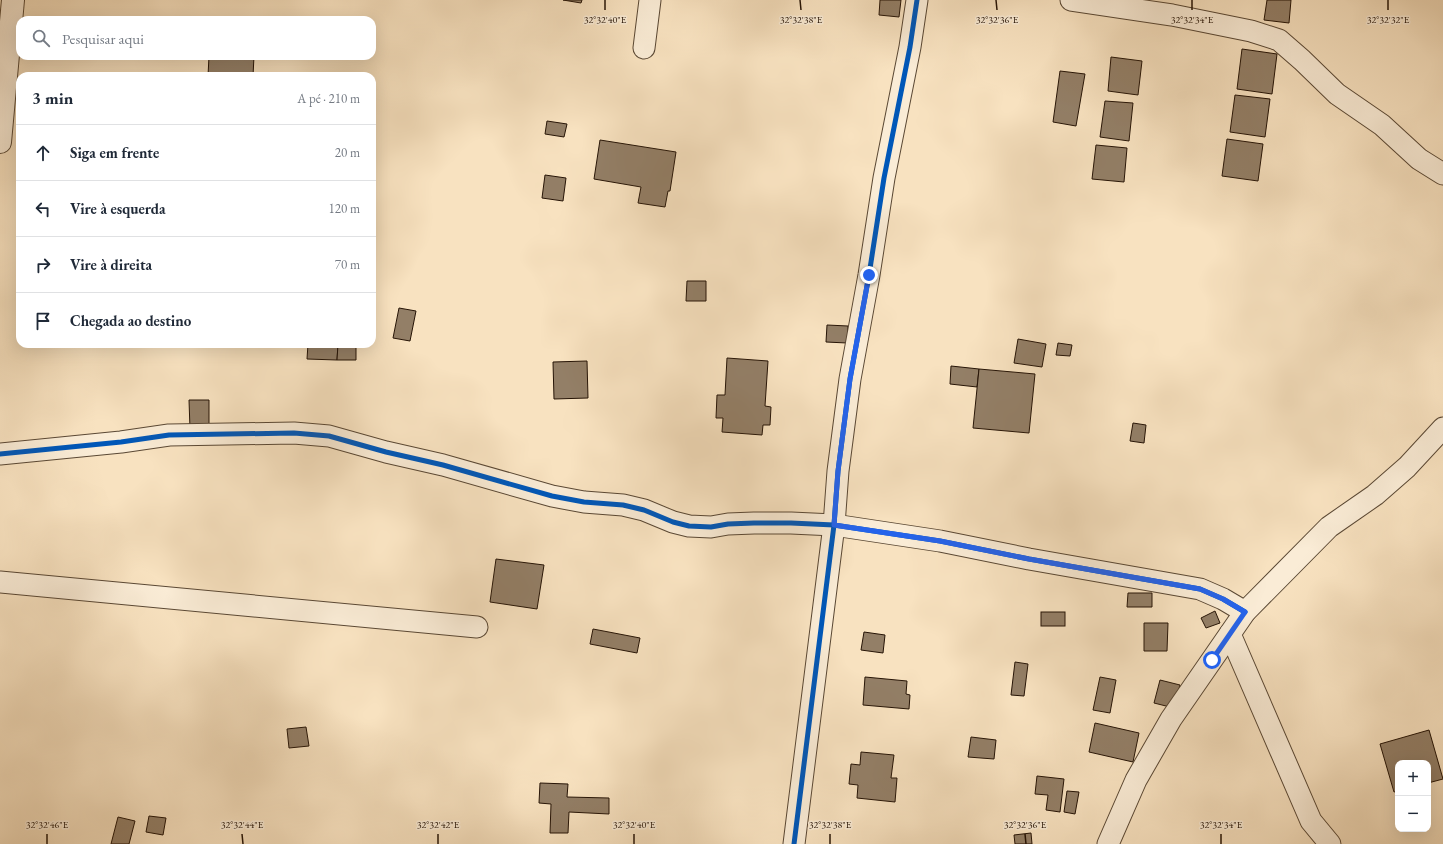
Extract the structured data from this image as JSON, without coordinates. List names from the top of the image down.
{
  "page": {
    "search": "Pesquisar aqui",
    "heading": ["3 min", "A pé · 210 m"],
    "list": [
      ["Siga em frente", "20 m"],
      ["Vire à esquerda", "120 m"],
      ["Vire à direita", "70 m"],
      "Chegada ao destino"
    ],
    "map_buttons": ["+", "−"]
  },
  "coordinates": [
    "32°32'40\"E",
    "32°32'38\"E",
    "32°32'36\"E",
    "32°32'34\"E",
    "32°32'32\"E",
    "32°32'46\"E",
    "32°32'44\"E",
    "32°32'42\"E"
  ]
}
